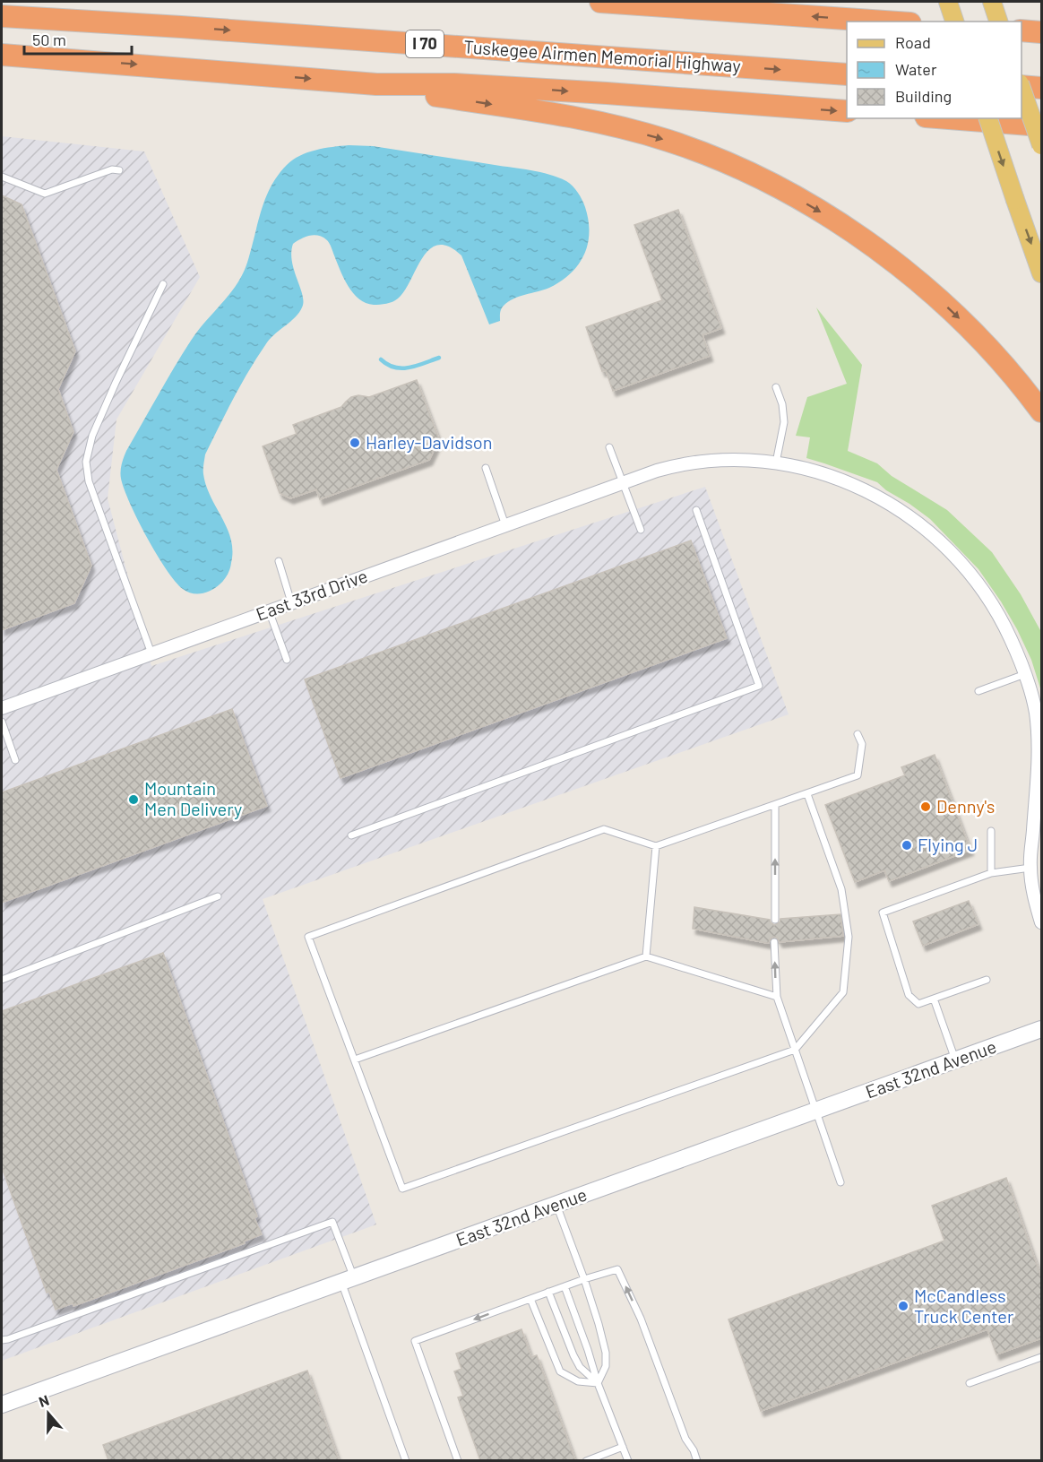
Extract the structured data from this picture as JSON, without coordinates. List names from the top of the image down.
{
  "streets": {
    "highway": ["I 70", "Tuskegee Airmen Memorial Highway"],
    "street": ["East 33rd Drive", "East 32nd Avenue"]
  },
  "places": [
    "Harley-Davidson",
    "Mountain Men Delivery",
    "Denny's",
    "Flying J",
    "McCandless Truck Center"
  ],
  "legend": ["Road", "Water", "Building"],
  "scale_bar": "50 m",
  "north": "top"
}
